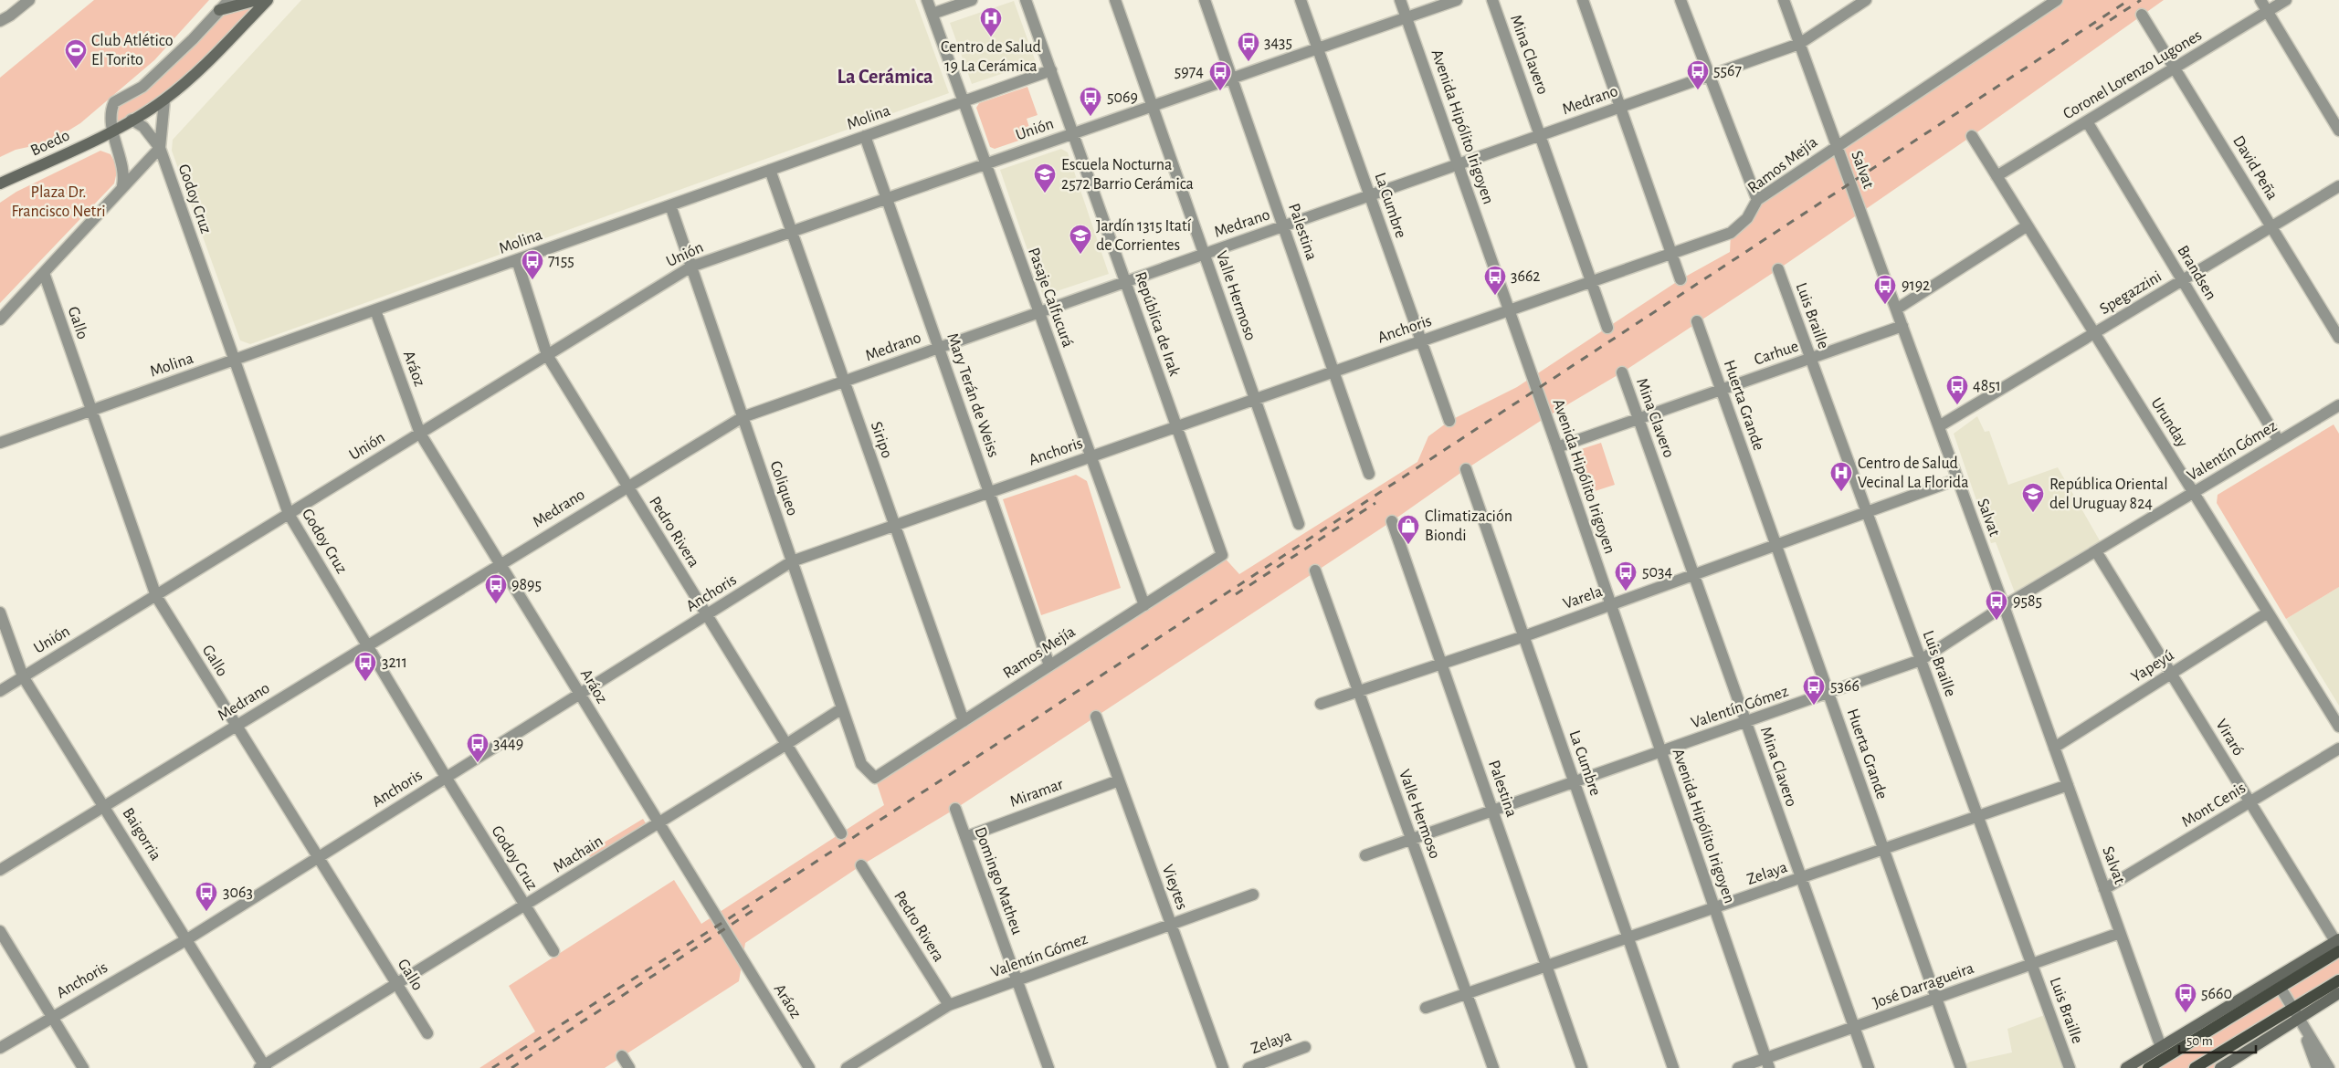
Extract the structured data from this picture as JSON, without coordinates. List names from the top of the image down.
{
  "streets": {
    "main road": ["Boedo"],
    "street": [
      "Mina Clavero",
      "Coronel Lorenzo Lugones",
      "Medrano",
      "Molina",
      "Avenida Hipólito Irigoyen",
      "Unión",
      "Ramos Mejía",
      "David Peña",
      "Salvat",
      "Godoy Cruz",
      "La Cumbre",
      "Palestina",
      "Brandsen",
      "Spegazzini",
      "Valle Hermoso",
      "Pasaje Calfucurá",
      "Luis Braille",
      "Gallo",
      "República de Irak",
      "Anchoris",
      "Carhue",
      "Aráoz",
      "Mary Terán de Weiss",
      "Huerta Grande",
      "Urunday",
      "Siripo",
      "Valentín Gómez",
      "Coliqueo",
      "Pedro Rivera",
      "Varela",
      "Yapeyú",
      "Viraró",
      "Miramar",
      "Mont Cenis",
      "Baigorria",
      "Machain",
      "Zelaya",
      "Domingo Matheu",
      "Vieytes",
      "José Darragueira"
    ]
  },
  "crossings": [
    ["Mina Clavero", "Medrano"],
    ["Mina Clavero", "Ramos Mejía"],
    ["Mina Clavero", "Carhue"],
    ["Mina Clavero", "Valentín Gómez"],
    ["Mina Clavero", "Varela"],
    ["Mina Clavero", "Zelaya"],
    ["Mina Clavero", "José Darragueira"],
    ["Coronel Lorenzo Lugones", "David Peña"],
    ["Coronel Lorenzo Lugones", "Brandsen"],
    ["Coronel Lorenzo Lugones", "Urunday"],
    ["Medrano", "Avenida Hipólito Irigoyen"],
    ["Medrano", "Salvat"],
    ["Medrano", "Godoy Cruz"],
    ["Medrano", "La Cumbre"],
    ["Medrano", "Palestina"],
    ["Medrano", "Valle Hermoso"],
    ["Medrano", "Pasaje Calfucurá"],
    ["Medrano", "Gallo"],
    ["Medrano", "República de Irak"],
    ["Medrano", "Aráoz"],
    ["Medrano", "Mary Terán de Weiss"],
    ["Medrano", "Siripo"],
    ["Medrano", "Coliqueo"],
    ["Medrano", "Pedro Rivera"],
    ["Medrano", "Baigorria"],
    ["Molina", "Godoy Cruz"],
    ["Molina", "Pasaje Calfucurá"],
    ["Molina", "Gallo"],
    ["Molina", "República de Irak"],
    ["Molina", "Aráoz"],
    ["Molina", "Mary Terán de Weiss"],
    ["Molina", "Siripo"],
    ["Molina", "Coliqueo"],
    ["Molina", "Pedro Rivera"],
    ["Avenida Hipólito Irigoyen", "Unión"],
    ["Avenida Hipólito Irigoyen", "Ramos Mejía"],
    ["Avenida Hipólito Irigoyen", "Anchoris"],
    ["Avenida Hipólito Irigoyen", "Carhue"],
    ["Avenida Hipólito Irigoyen", "Valentín Gómez"],
    ["Avenida Hipólito Irigoyen", "Varela"],
    ["Avenida Hipólito Irigoyen", "Zelaya"],
    ["Avenida Hipólito Irigoyen", "José Darragueira"],
    ["Unión", "Godoy Cruz"],
    ["Unión", "La Cumbre"],
    ["Unión", "Palestina"],
    ["Unión", "Valle Hermoso"],
    ["Unión", "Pasaje Calfucurá"],
    ["Unión", "Gallo"],
    ["Unión", "República de Irak"],
    ["Unión", "Aráoz"],
    ["Unión", "Mary Terán de Weiss"],
    ["Unión", "Siripo"],
    ["Unión", "Coliqueo"],
    ["Unión", "Pedro Rivera"],
    ["Unión", "Baigorria"],
    ["Boedo", "Godoy Cruz"],
    ["Ramos Mejía", "Salvat"],
    ["Ramos Mejía", "Pasaje Calfucurá"],
    ["Ramos Mejía", "República de Irak"],
    ["Ramos Mejía", "Anchoris"],
    ["Ramos Mejía", "Mary Terán de Weiss"],
    ["Ramos Mejía", "Siripo"],
    ["Ramos Mejía", "Coliqueo"],
    ["David Peña", "Spegazzini"],
    ["Salvat", "Spegazzini"],
    ["Salvat", "Carhue"],
    ["Salvat", "Valentín Gómez"],
    ["Salvat", "Varela"],
    ["Salvat", "Yapeyú"],
    ["Salvat", "Mont Cenis"],
    ["Salvat", "Zelaya"],
    ["Salvat", "José Darragueira"],
    ["Godoy Cruz", "Anchoris"],
    ["Godoy Cruz", "Machain"],
    ["La Cumbre", "Anchoris"],
    ["La Cumbre", "Valentín Gómez"],
    ["La Cumbre", "Varela"],
    ["La Cumbre", "Zelaya"],
    ["Palestina", "Anchoris"],
    ["Palestina", "Valentín Gómez"],
    ["Palestina", "Varela"],
    ["Palestina", "Zelaya"],
    ["Brandsen", "Spegazzini"],
    ["Brandsen", "Valentín Gómez"],
    ["Spegazzini", "Urunday"],
    ["Valle Hermoso", "Anchoris"],
    ["Valle Hermoso", "Valentín Gómez"],
    ["Valle Hermoso", "Varela"],
    ["Valle Hermoso", "Zelaya"],
    ["Pasaje Calfucurá", "Anchoris"],
    ["Luis Braille", "Carhue"],
    ["Luis Braille", "Valentín Gómez"],
    ["Luis Braille", "Varela"],
    ["Luis Braille", "Zelaya"],
    ["Luis Braille", "José Darragueira"],
    ["Gallo", "Anchoris"],
    ["Gallo", "Machain"],
    ["República de Irak", "Anchoris"],
    ["Anchoris", "Aráoz"],
    ["Anchoris", "Mary Terán de Weiss"],
    ["Anchoris", "Siripo"],
    ["Anchoris", "Coliqueo"],
    ["Anchoris", "Pedro Rivera"],
    ["Anchoris", "Baigorria"],
    ["Carhue", "Huerta Grande"],
    ["Aráoz", "Machain"],
    ["Huerta Grande", "Valentín Gómez"],
    ["Huerta Grande", "Varela"],
    ["Huerta Grande", "Zelaya"],
    ["Huerta Grande", "José Darragueira"],
    ["Urunday", "Valentín Gómez"],
    ["Urunday", "Yapeyú"],
    ["Valentín Gómez", "Pedro Rivera"],
    ["Valentín Gómez", "Viraró"],
    ["Valentín Gómez", "Domingo Matheu"],
    ["Valentín Gómez", "Vieytes"],
    ["Coliqueo", "Machain"],
    ["Pedro Rivera", "Machain"],
    ["Yapeyú", "Viraró"],
    ["Viraró", "Mont Cenis"],
    ["Miramar", "Domingo Matheu"],
    ["Miramar", "Vieytes"],
    ["Baigorria", "Machain"]
  ],
  "districts": ["La Cerámica"],
  "parks": ["Plaza Dr. Francisco Netri"],
  "places": {
    "hospital": ["Centro de Salud 19 La Cerámica", "Centro de Salud Vecinal La Florida"],
    "bus stop": [
      "3435",
      "5567",
      "5974",
      "5069",
      "7155",
      "3662",
      "9192",
      "4851",
      "5034",
      "9895",
      "9585",
      "3211",
      "5366",
      "3449",
      "3063",
      "5660"
    ],
    "sports": ["Club Atlético El Torito"],
    "school or university": ["Escuela Nocturna 2572 Barrio Cerámica", "Jardín 1315 Itatí de Corrientes", "República Oriental del Uruguay 824"],
    "shop": ["Climatización Biondi"]
  },
  "scale_bar": "50 m"
}
